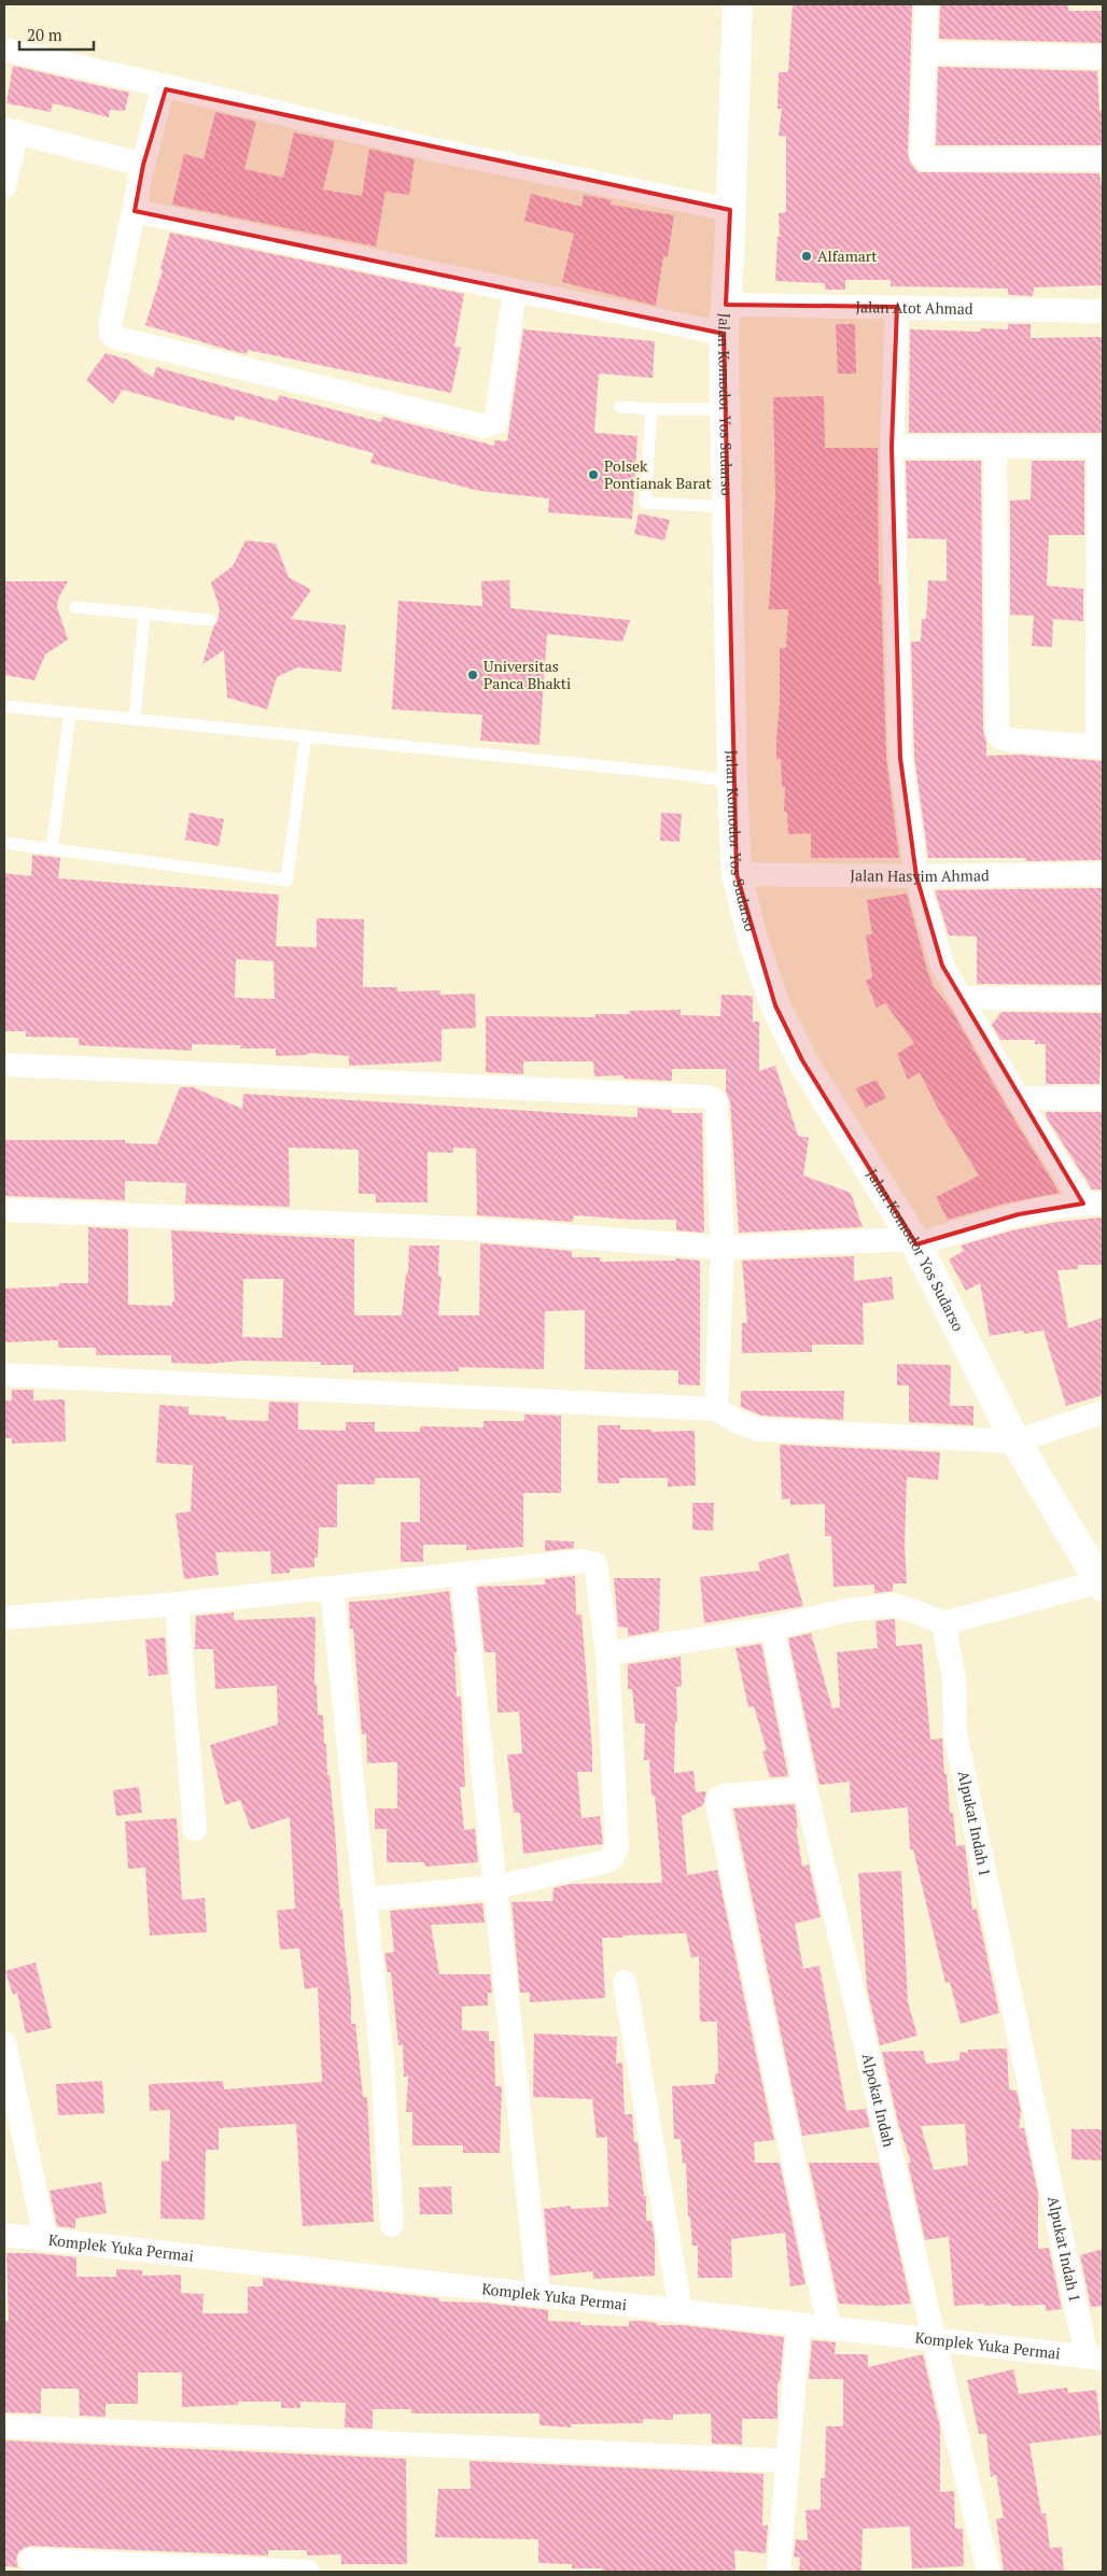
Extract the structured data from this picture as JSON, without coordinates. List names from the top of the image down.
{
  "streets": {
    "street": [
      "Jalan Atot Ahmad",
      "Jalan Komodor Yos Sudarso",
      "Jalan Hasyim Ahmad",
      "Alpukat Indah 1",
      "Alpokat Indah",
      "Komplek Yuka Permai"
    ]
  },
  "crossings": [
    ["Jalan Atot Ahmad", "Jalan Komodor Yos Sudarso"],
    ["Jalan Komodor Yos Sudarso", "Jalan Hasyim Ahmad"],
    ["Alpukat Indah 1", "Komplek Yuka Permai"],
    ["Alpokat Indah", "Komplek Yuka Permai"]
  ],
  "places": ["Alfamart", "Polsek Pontianak Barat", "Universitas Panca Bhakti"],
  "scale_bar": "20 m"
}
